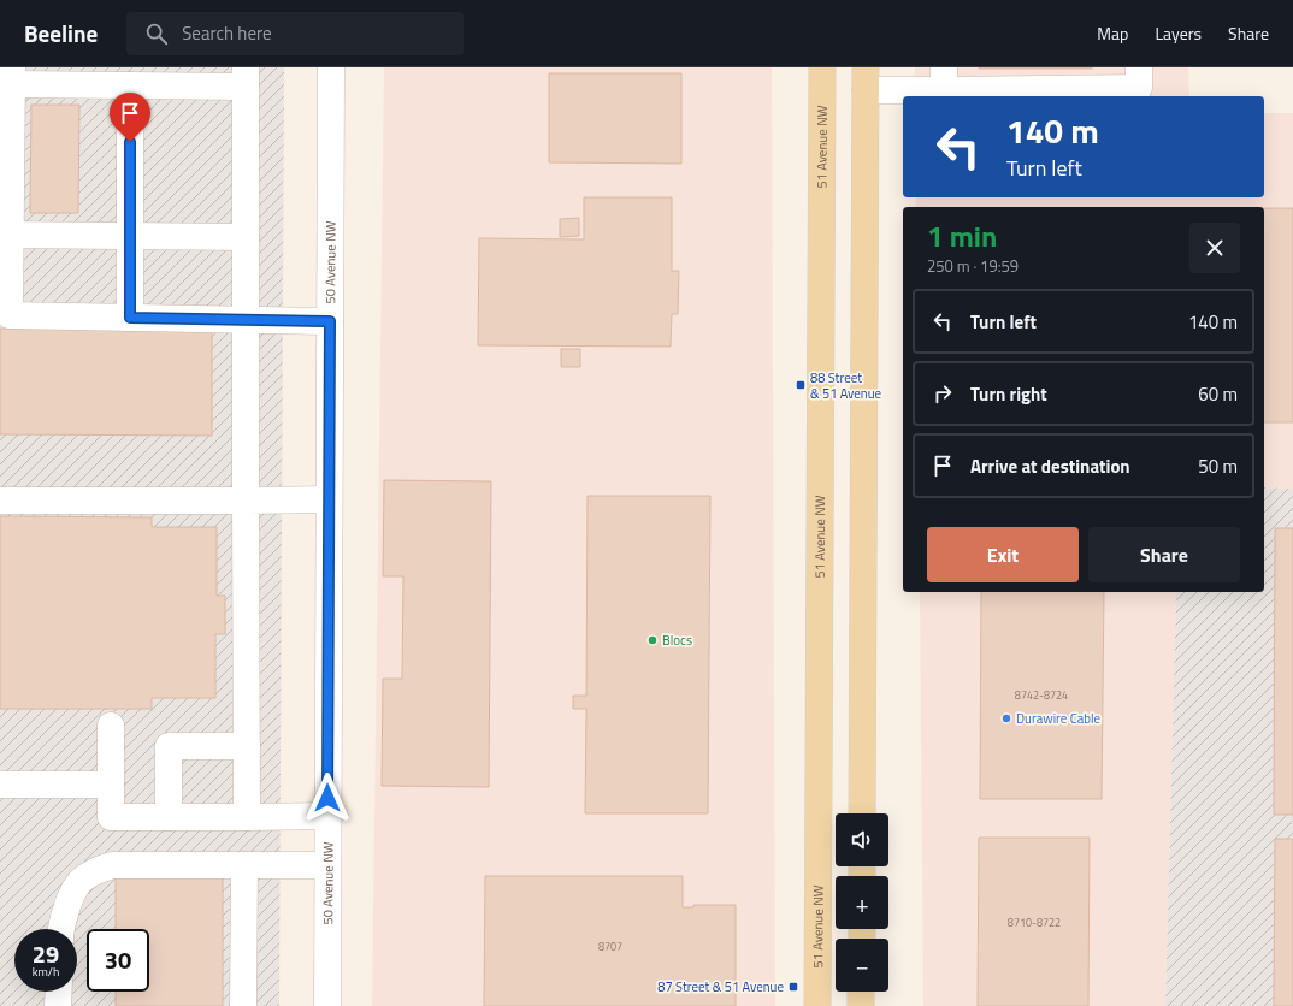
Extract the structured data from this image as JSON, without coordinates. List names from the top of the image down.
{
  "streets": {
    "main road": ["51 Avenue NW"],
    "street": ["50 Avenue NW"]
  },
  "places": {
    "transit": ["88 Street & 51 Avenue", "87 Street & 51 Avenue"],
    "other": ["Blocs", "Durawire Cable"]
  },
  "house_numbers": ["8742-8724", "8710-8722", "8707"],
  "page": {
    "header": "Beeline",
    "search": "Search here",
    "nav": ["Map", "Layers", "Share"],
    "turn": ["140 m", "Turn left"],
    "heading": ["1 min", "250 m · 19:59"],
    "list": [
      {
        "name": "Turn left",
        "value": "140 m"
      },
      {
        "name": "Turn right",
        "value": "60 m"
      },
      {
        "name": "Arrive at destination",
        "value": "50 m"
      }
    ],
    "buttons": ["Exit", "Share"],
    "map_buttons": ["+", "−"],
    "speed": "29 km/h",
    "limit": "30"
  }
}
